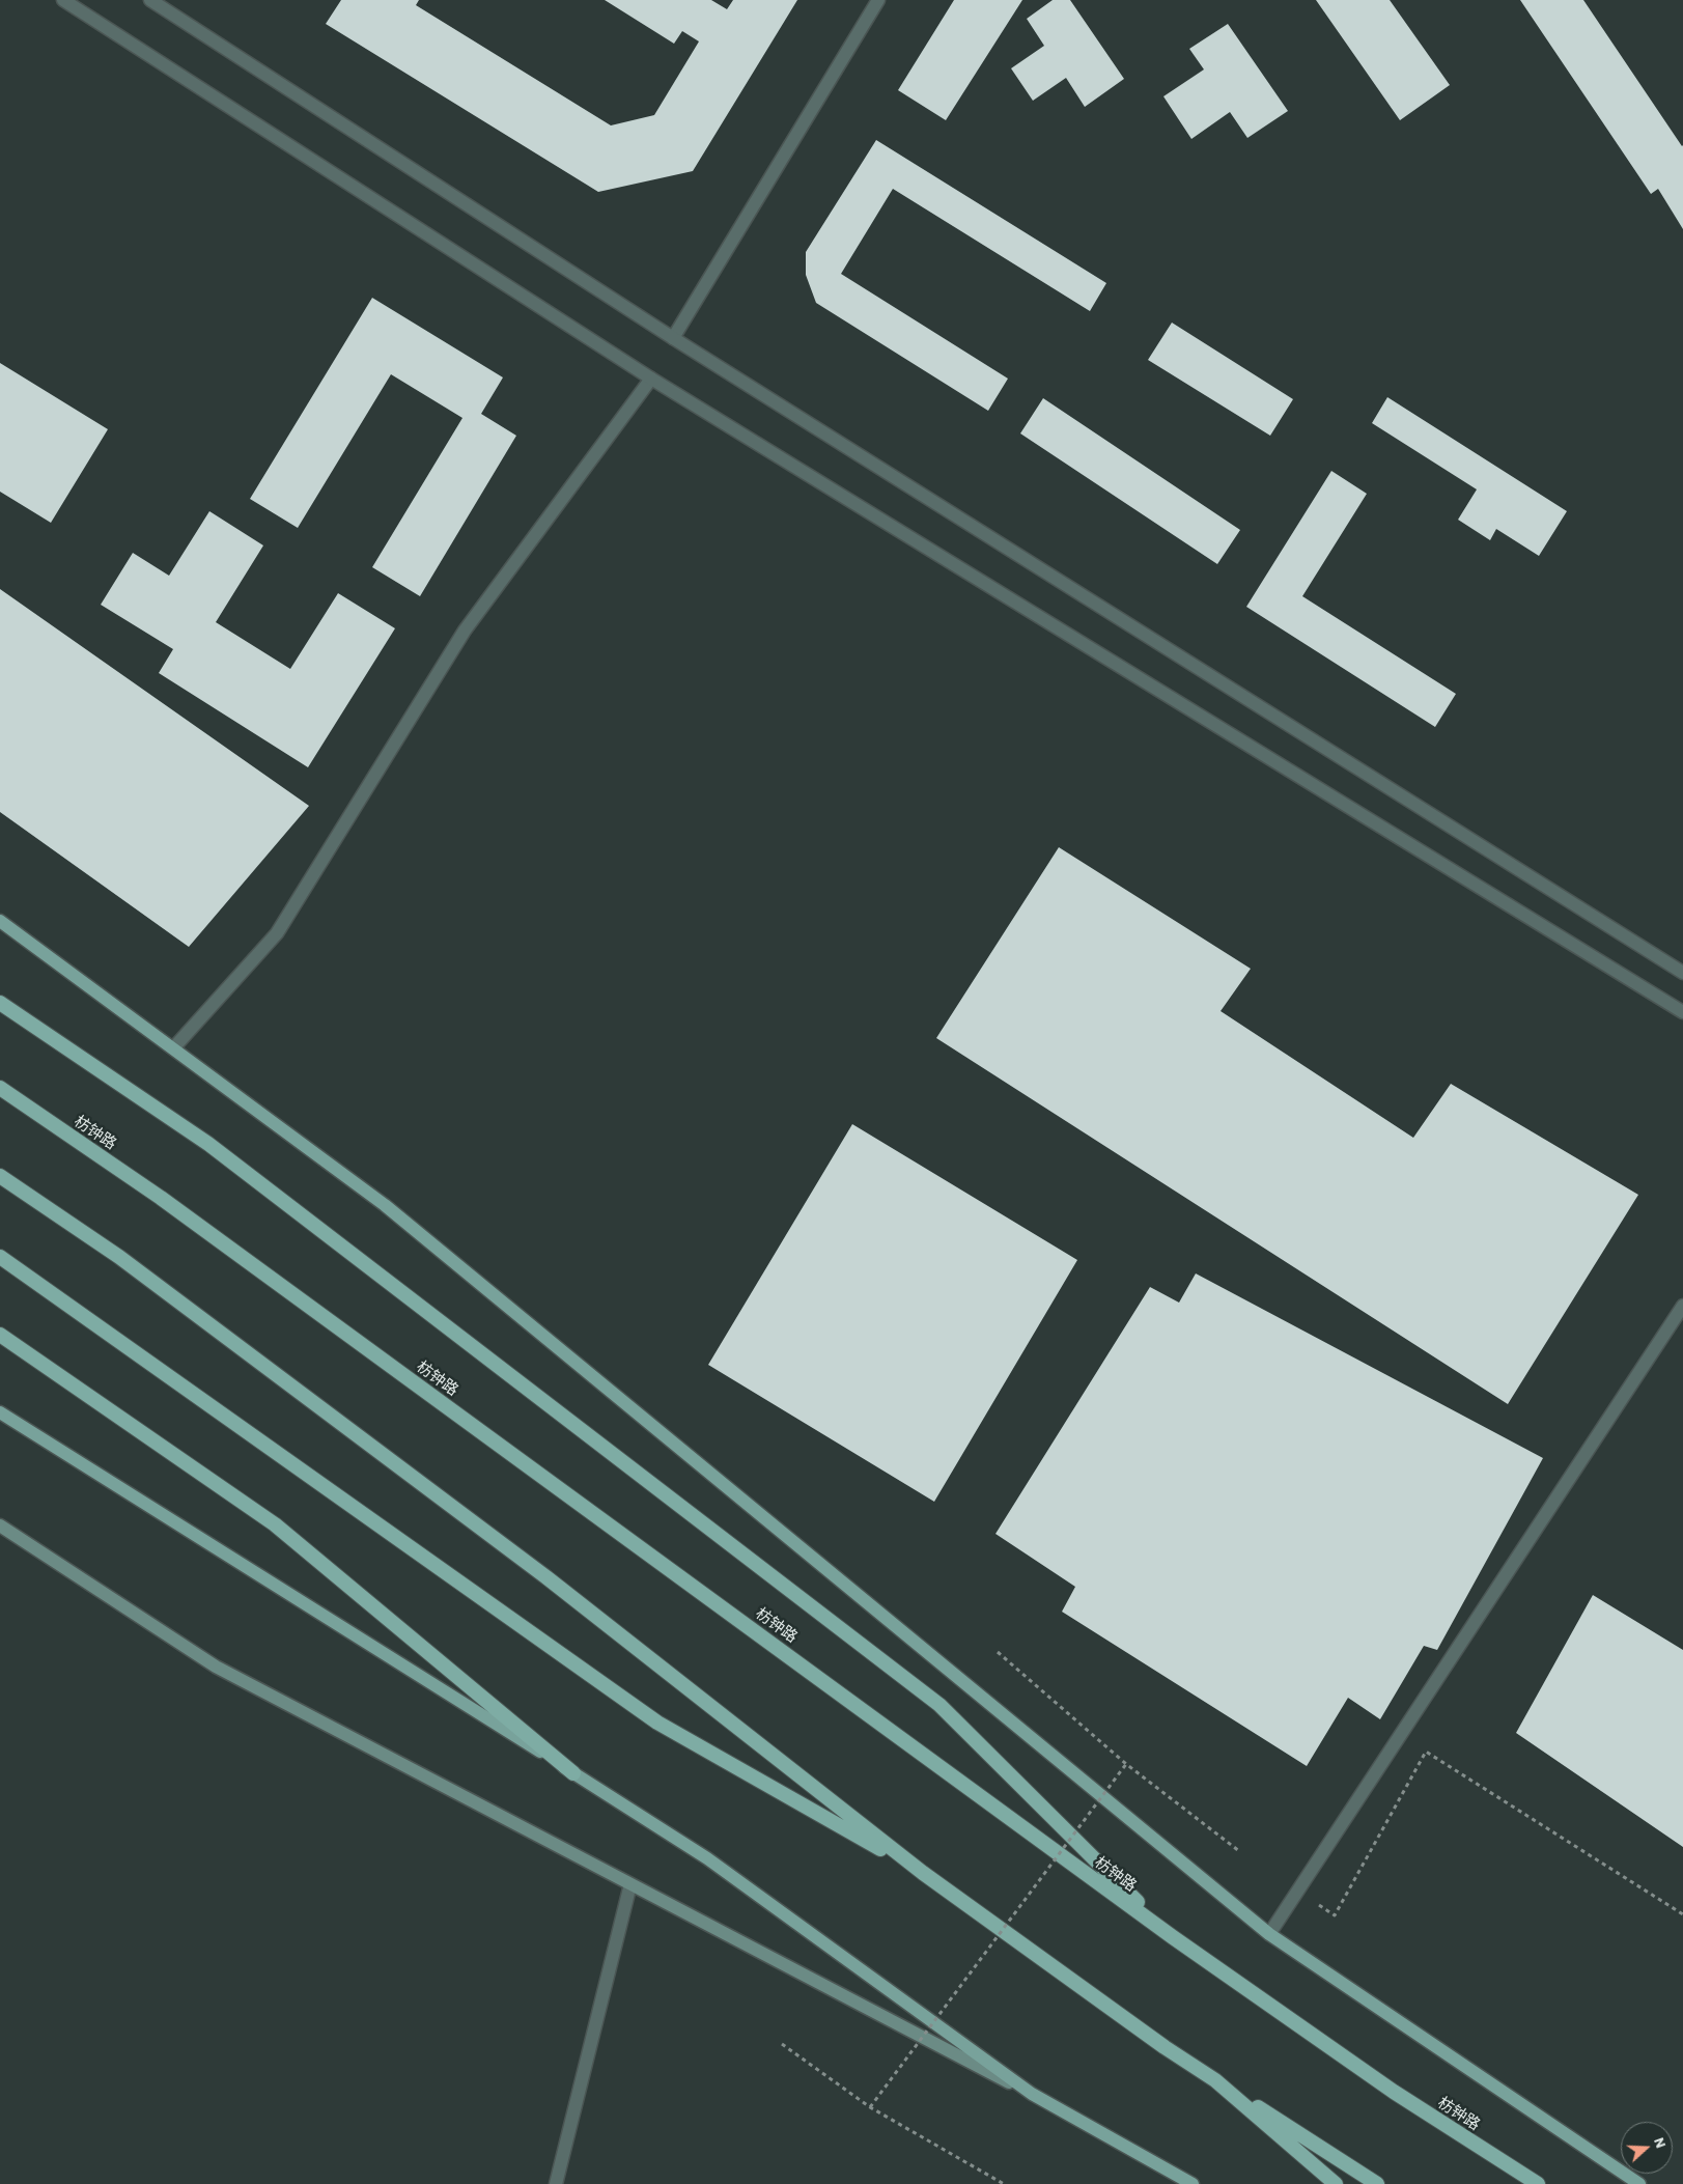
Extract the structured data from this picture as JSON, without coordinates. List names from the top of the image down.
{
  "streets": {
    "highway": ["枋钟路"]
  },
  "north": "right"
}
